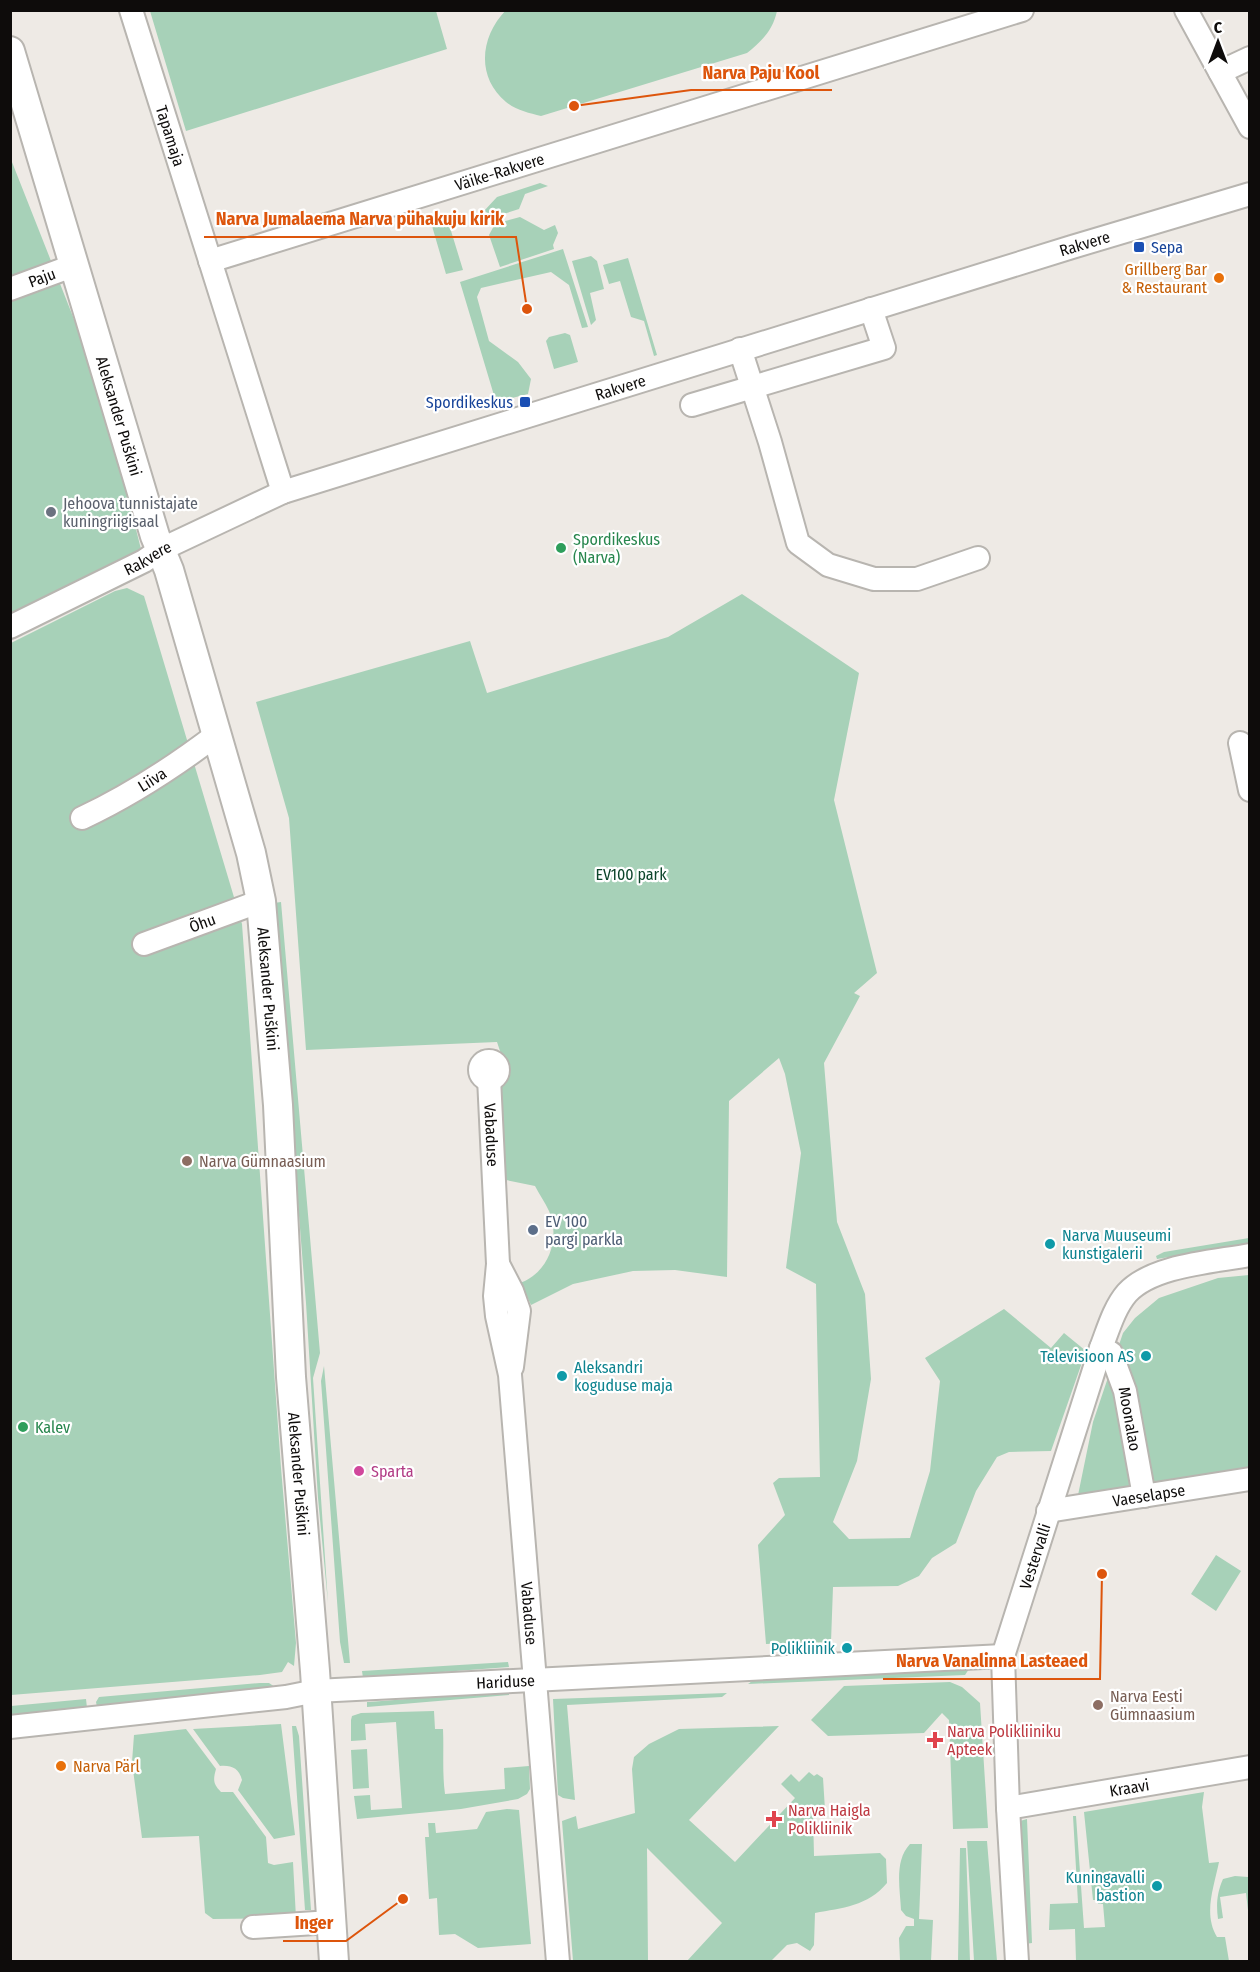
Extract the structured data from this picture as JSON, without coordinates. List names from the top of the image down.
{
  "streets": {
    "main road": ["Aleksander Puškini"],
    "street": [
      "Tapamaja",
      "Väike-Rakvere",
      "Rakvere",
      "Paju",
      "Liiva",
      "Õhu",
      "Vabaduse",
      "Moonalao",
      "Vaeselapse",
      "Vestervalli",
      "Hariduse",
      "Kraavi"
    ]
  },
  "crossings": [
    ["Tapamaja", "Väike-Rakvere"],
    ["Rakvere", "Aleksander Puškini"],
    ["Paju", "Aleksander Puškini"],
    ["Aleksander Puškini", "Liiva"],
    ["Aleksander Puškini", "Õhu"],
    ["Aleksander Puškini", "Hariduse"],
    ["Vabaduse", "Hariduse"],
    ["Moonalao", "Vaeselapse"],
    ["Moonalao", "Vestervalli"],
    ["Vaeselapse", "Vestervalli"],
    ["Vestervalli", "Hariduse"],
    ["Vestervalli", "Kraavi"]
  ],
  "parks": ["EV100 park"],
  "places": {
    "other": [
      "Narva Paju Kool",
      "Grillberg Bar & Restaurant",
      "Narva Jumalaema Narva pühakuju kirik",
      "Jehoova tunnistajate kuningriigisaal",
      "Spordikeskus (Narva)",
      "Narva Gümnaasium",
      "EV 100 pargi parkla",
      "Narva Muuseumi kunstigalerii",
      "Televisioon AS",
      "Aleksandri koguduse maja",
      "Kalev",
      "Sparta",
      "Narva Vanalinna Lasteaed",
      "Polikliinik",
      "Narva Eesti Gümnaasium",
      "Narva Pärl",
      "Kuningavalli bastion",
      "Inger"
    ],
    "transit": ["Sepa", "Spordikeskus"],
    "health": ["Narva Polikliiniku Apteek", "Narva Haigla Polikliinik"]
  },
  "north": "top"
}
